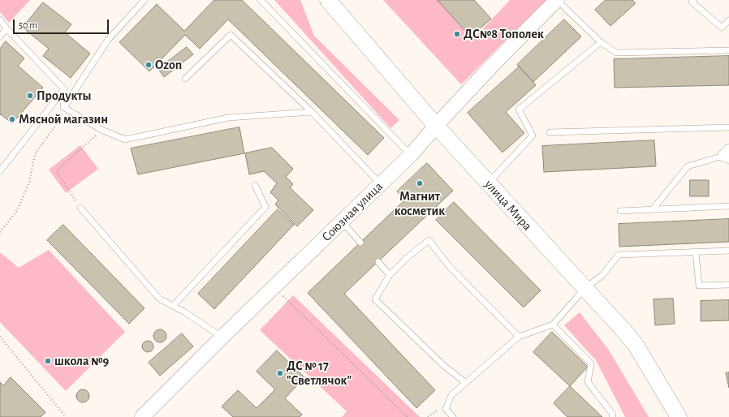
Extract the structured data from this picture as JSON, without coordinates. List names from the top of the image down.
{
  "streets": {
    "main road": ["улица Мира"],
    "street": ["Союзная улица"]
  },
  "crossings": [
    ["улица Мира", "Союзная улица"]
  ],
  "places": [
    "ДС№8 Тополек",
    "Ozon",
    "Продукты",
    "Мясной магазин",
    "Магнит косметик",
    "школа №9",
    "ДС № 17 \"Светлячок\""
  ],
  "scale_bar": "50 m"
}
